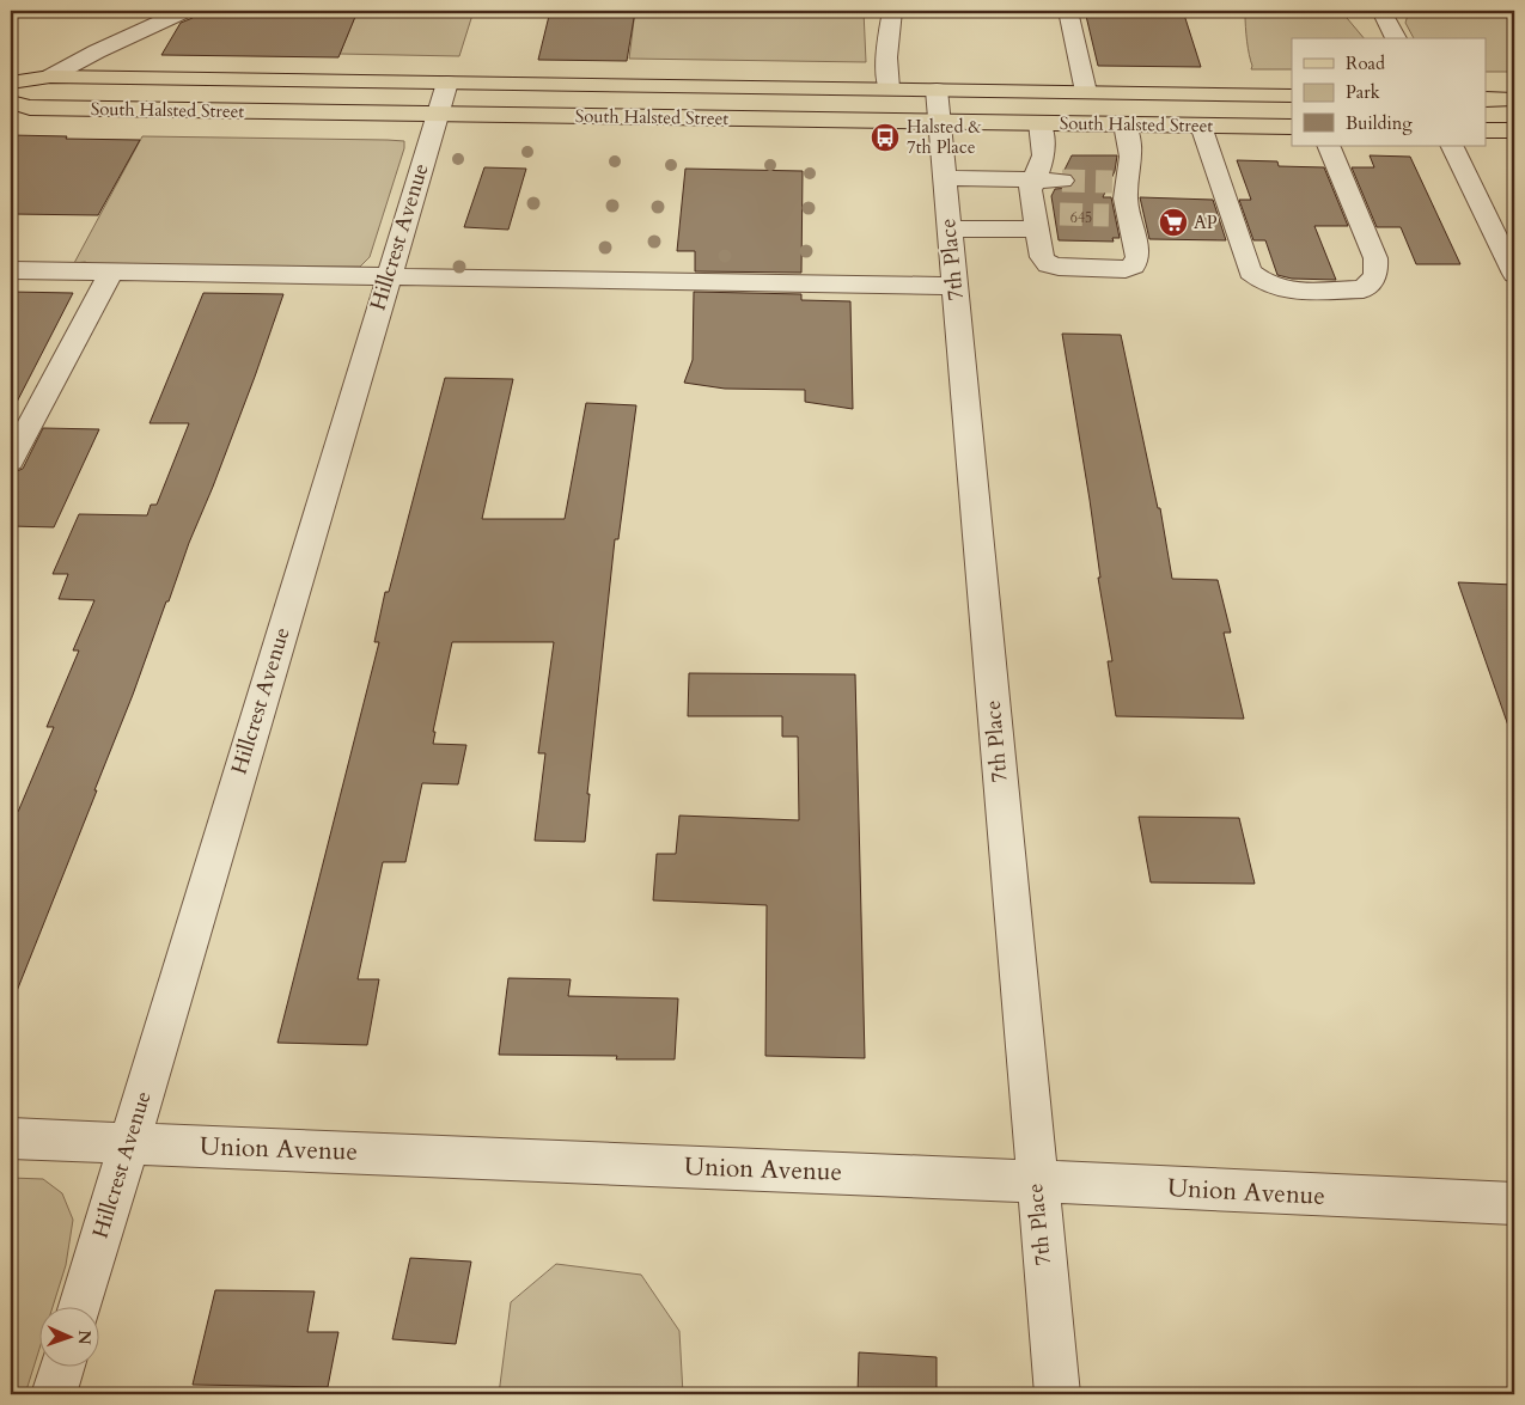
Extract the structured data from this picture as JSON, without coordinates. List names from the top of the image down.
{
  "streets": {
    "main road": ["South Halsted Street"],
    "street": ["Hillcrest Avenue", "7th Place", "Union Avenue"]
  },
  "crossings": [
    ["South Halsted Street", "Hillcrest Avenue"],
    ["South Halsted Street", "7th Place"],
    ["Hillcrest Avenue", "Union Avenue"],
    ["7th Place", "Union Avenue"]
  ],
  "places": {
    "bus stop": ["Halsted & 7th Place"],
    "supermarket": ["AP"]
  },
  "house_numbers": ["645"],
  "legend": ["Road", "Park", "Building"],
  "north": "right"
}
